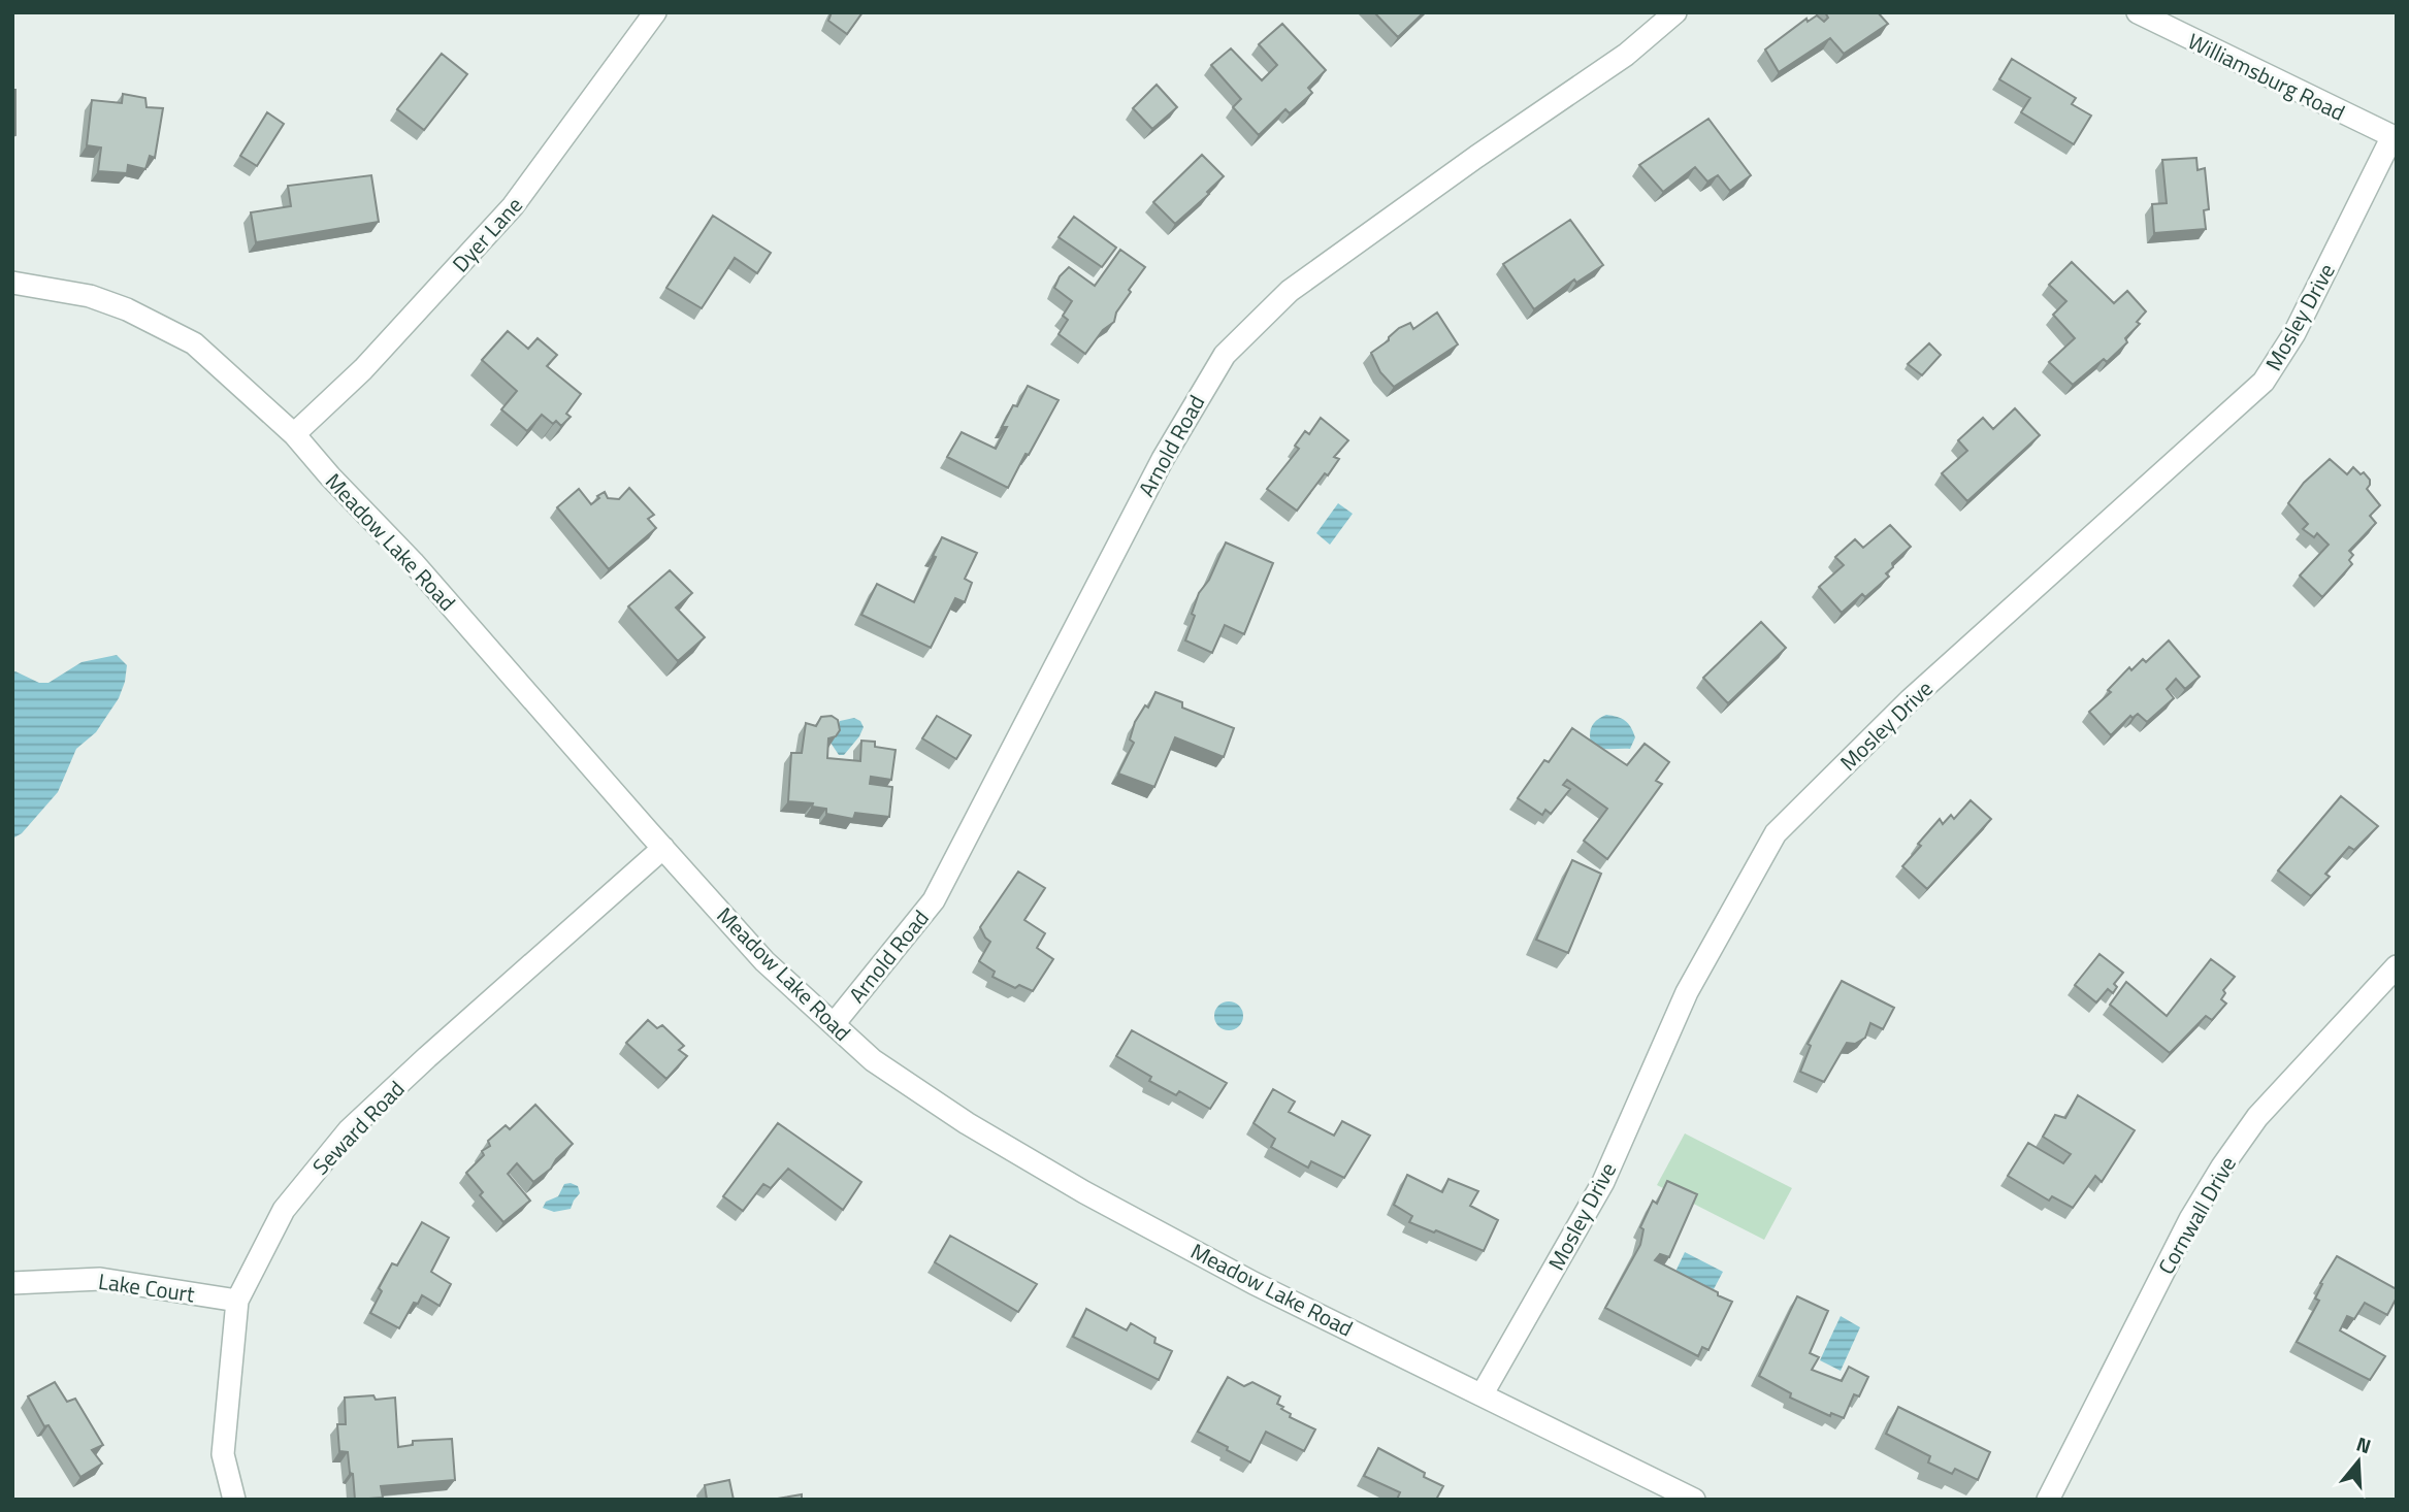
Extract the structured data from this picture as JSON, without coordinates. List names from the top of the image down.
{
  "streets": {
    "street": [
      "Williamsburg Road",
      "Dyer Lane",
      "Mosley Drive",
      "Arnold Road",
      "Meadow Lake Road",
      "Seward Road",
      "Cornwall Drive",
      "Lake Court"
    ]
  },
  "crossings": [
    ["Williamsburg Road", "Mosley Drive"],
    ["Dyer Lane", "Meadow Lake Road"],
    ["Mosley Drive", "Meadow Lake Road"],
    ["Arnold Road", "Meadow Lake Road"],
    ["Meadow Lake Road", "Seward Road"],
    ["Seward Road", "Lake Court"]
  ],
  "north": "top"
}
